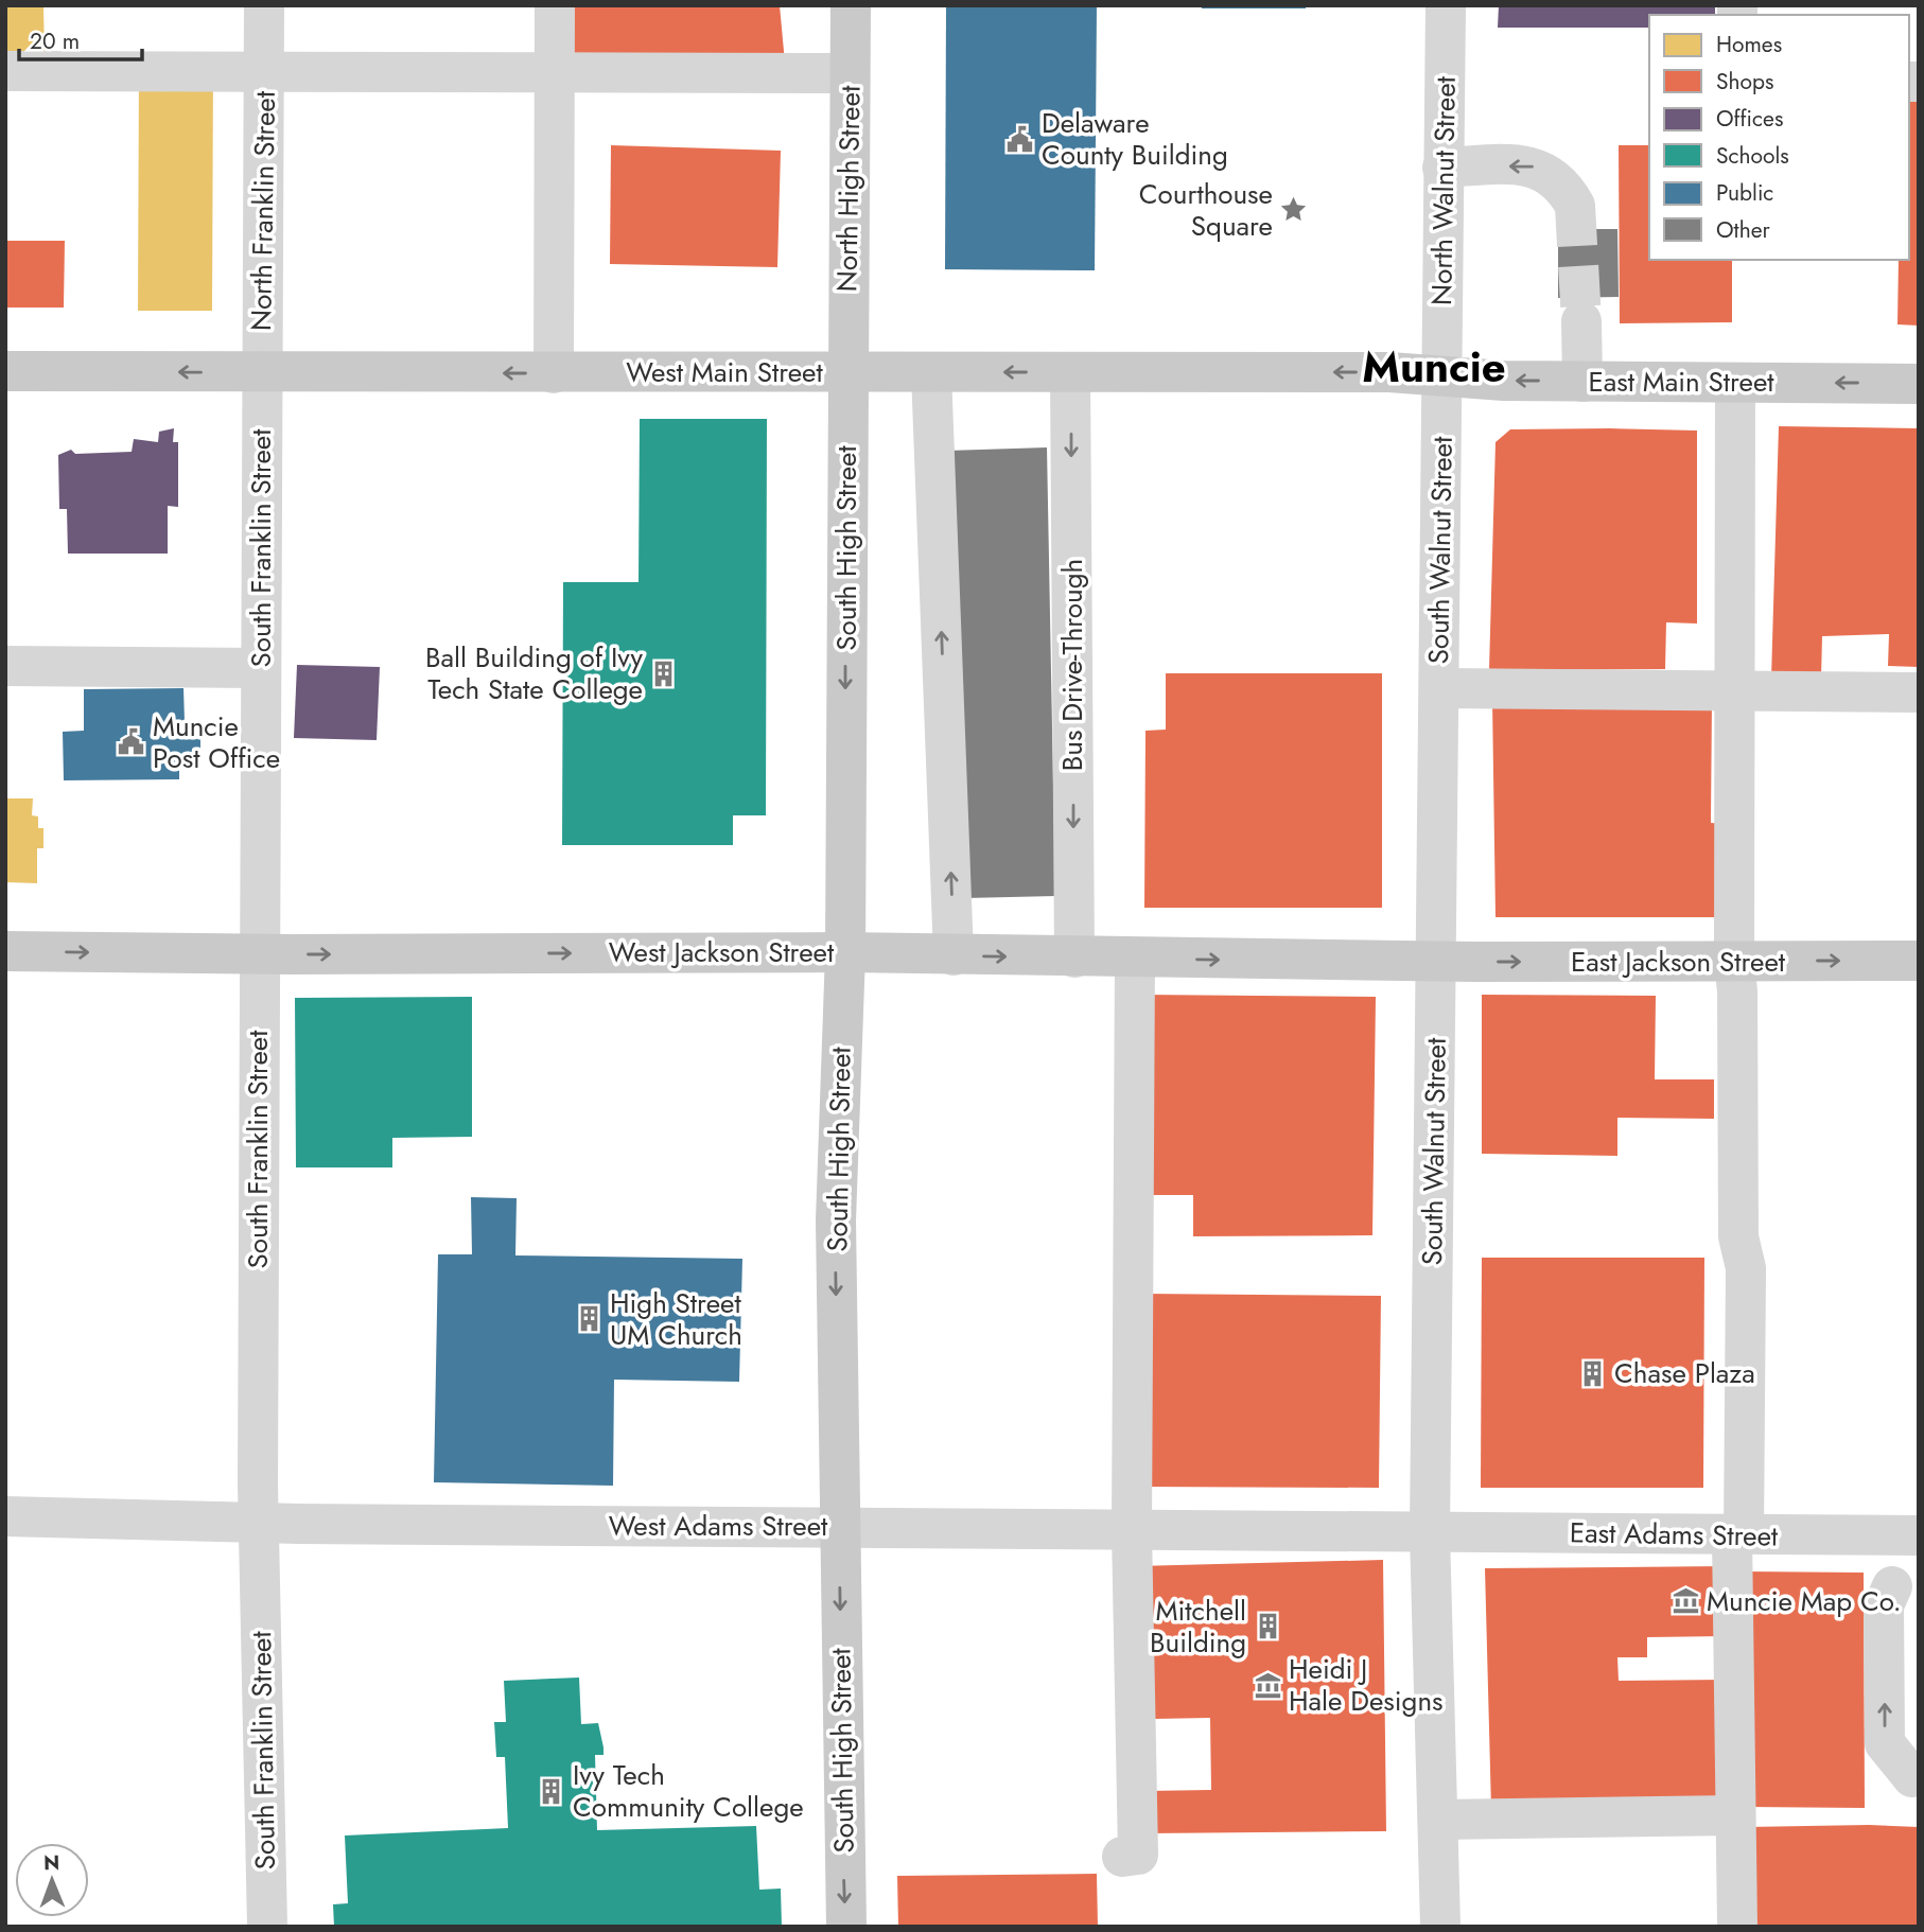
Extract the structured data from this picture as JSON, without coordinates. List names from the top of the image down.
{
  "streets": {
    "main road": [
      "North High Street",
      "West Main Street",
      "East Main Street",
      "South High Street",
      "West Jackson Street",
      "East Jackson Street"
    ],
    "street": [
      "North Walnut Street",
      "North Franklin Street",
      "South Franklin Street",
      "South Walnut Street",
      "Bus Drive-Through",
      "West Adams Street",
      "East Adams Street"
    ]
  },
  "crossings": [
    ["North High Street", "West Main Street"],
    ["North High Street", "South High Street"],
    ["North Walnut Street", "West Main Street"],
    ["North Walnut Street", "East Main Street"],
    ["North Walnut Street", "South Walnut Street"],
    ["North Franklin Street", "West Main Street"],
    ["North Franklin Street", "South Franklin Street"],
    ["West Main Street", "East Main Street"],
    ["West Main Street", "South Franklin Street"],
    ["West Main Street", "South High Street"],
    ["West Main Street", "South Walnut Street"],
    ["West Main Street", "Bus Drive-Through"],
    ["East Main Street", "South Walnut Street"],
    ["South Franklin Street", "West Jackson Street"],
    ["South Franklin Street", "West Adams Street"],
    ["South High Street", "West Jackson Street"],
    ["South High Street", "West Adams Street"],
    ["South Walnut Street", "West Jackson Street"],
    ["South Walnut Street", "East Jackson Street"],
    ["South Walnut Street", "West Adams Street"],
    ["South Walnut Street", "East Adams Street"],
    ["Bus Drive-Through", "West Jackson Street"],
    ["West Jackson Street", "East Jackson Street"],
    ["West Adams Street", "East Adams Street"]
  ],
  "one_way": [
    "West Main Street",
    "East Main Street",
    "South High Street",
    "West Jackson Street",
    "East Jackson Street"
  ],
  "districts": ["Muncie"],
  "places": {
    "public building": ["Delaware County Building", "Muncie Post Office"],
    "place": ["Courthouse Square"],
    "building": [
      "Ball Building of Ivy Tech State College",
      "High Street UM Church",
      "Chase Plaza",
      "Mitchell Building",
      "Ivy Tech Community College"
    ],
    "museum": ["Muncie Map Co.", "Heidi J Hale Designs"]
  },
  "legend": [
    "Homes",
    "Shops",
    "Offices",
    "Schools",
    "Public",
    "Other"
  ],
  "scale_bar": "20 m",
  "north": "top"
}
